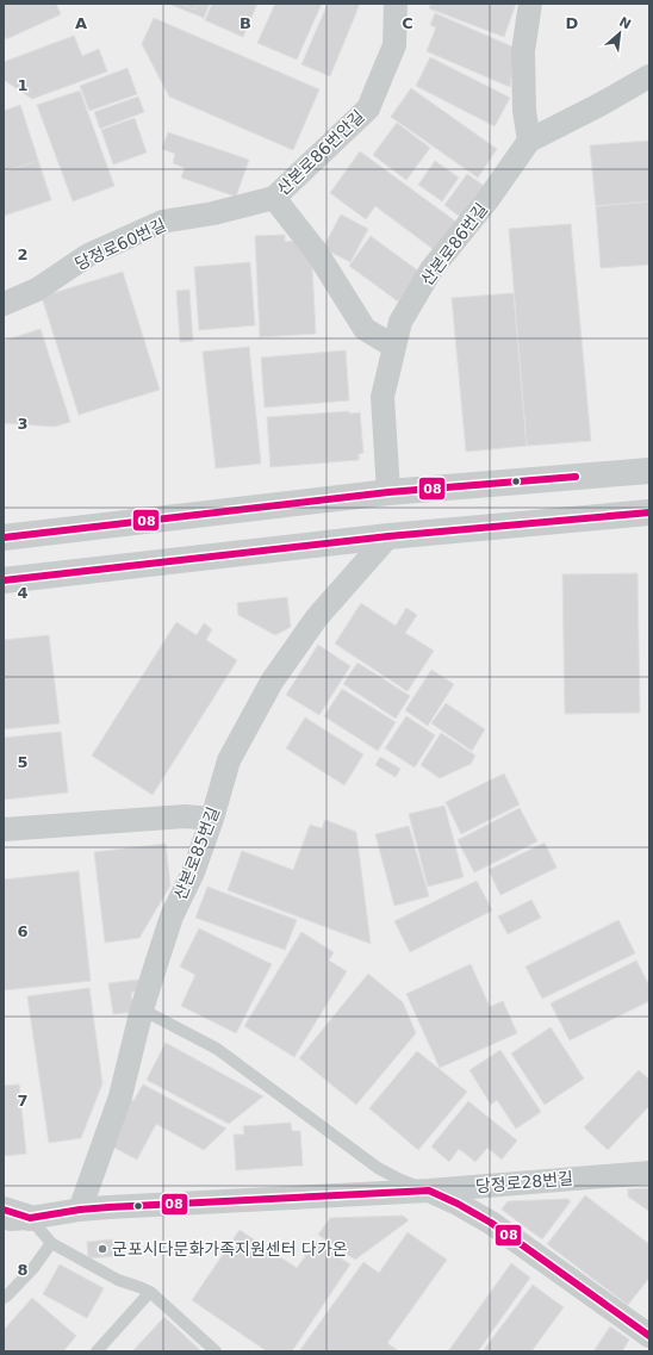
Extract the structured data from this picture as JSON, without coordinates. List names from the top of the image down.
{
  "streets": {
    "street": [
      "산본로86번안길",
      "당정로60번길",
      "산본로86번길",
      "산본로85번길",
      "당정로28번길"
    ]
  },
  "crossings": [
    ["산본로86번안길", "당정로60번길"],
    ["산본로86번안길", "산본로86번길"],
    ["산본로85번길", "당정로28번길"]
  ],
  "places": ["군포시다문화가족지원센터 다가온"],
  "lines": ["transit line 08"],
  "north": "top right",
  "grid": {
    "columns": [
      "A",
      "B",
      "C",
      "D"
    ],
    "rows": [
      "1",
      "2",
      "3",
      "4",
      "5",
      "6",
      "7",
      "8"
    ]
  }
}
